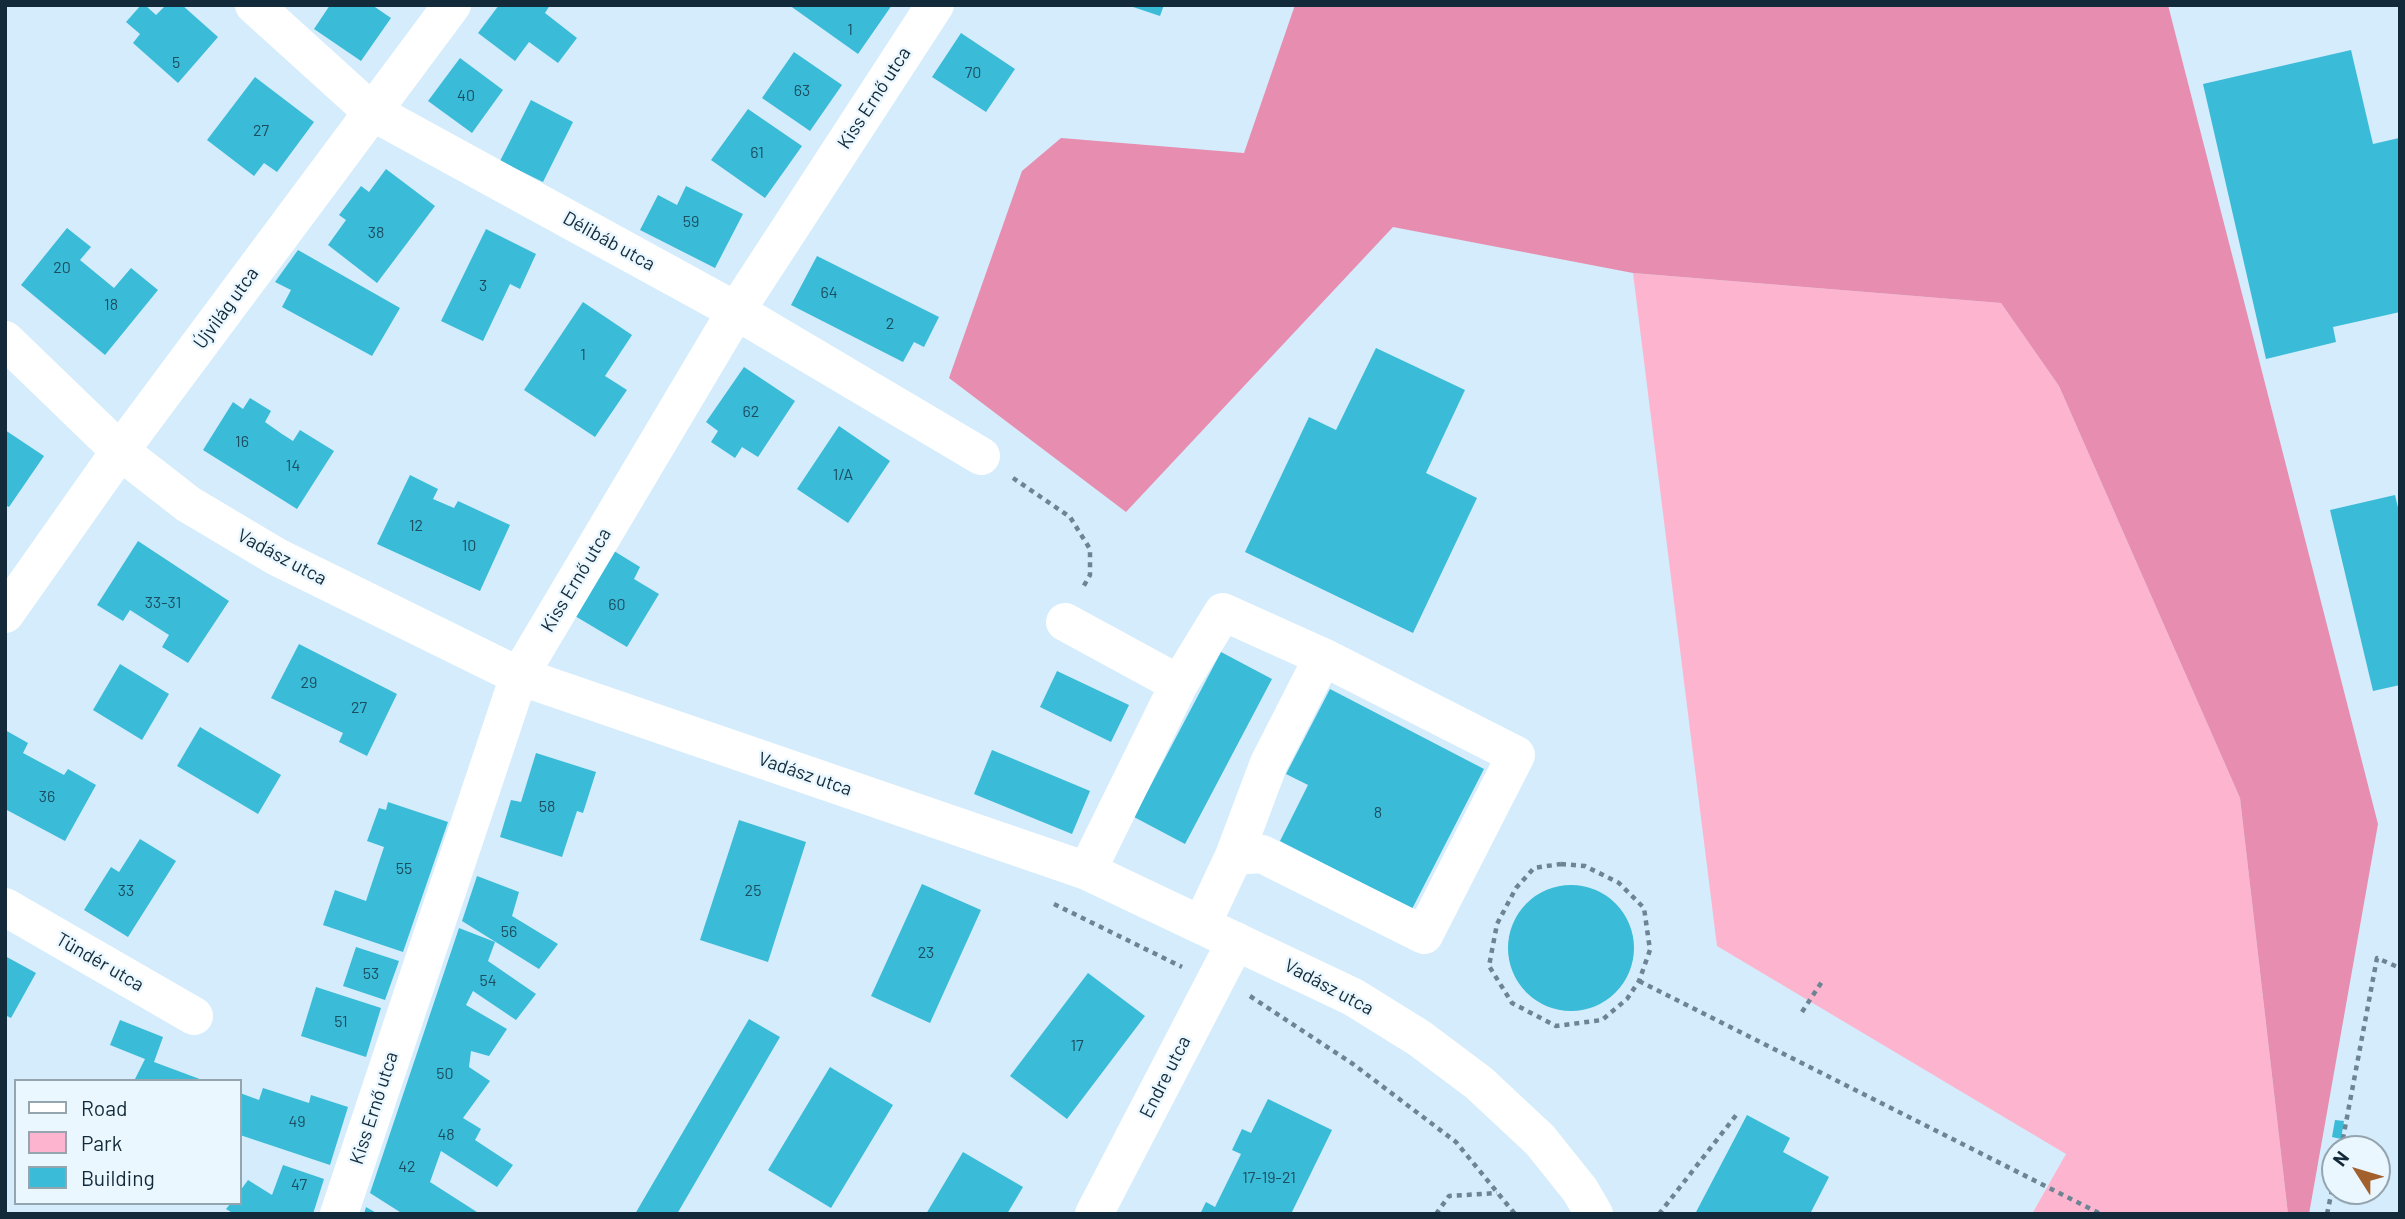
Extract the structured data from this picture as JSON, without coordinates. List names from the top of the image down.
{
  "streets": {
    "street": [
      "Kiss Ernő utca",
      "Délibáb utca",
      "Újvilág utca",
      "Vadász utca",
      "Tündér utca",
      "Endre utca"
    ]
  },
  "crossings": [
    ["Kiss Ernő utca", "Délibáb utca"],
    ["Kiss Ernő utca", "Vadász utca"],
    ["Délibáb utca", "Újvilág utca"],
    ["Újvilág utca", "Vadász utca"],
    ["Vadász utca", "Endre utca"]
  ],
  "house_numbers": [
    "1",
    "5",
    "70",
    "63",
    "40",
    "27",
    "61",
    "59",
    "38",
    "20",
    "3",
    "64",
    "18",
    "2",
    "1",
    "62",
    "16",
    "14",
    "1/A",
    "12",
    "10",
    "33-31",
    "60",
    "29",
    "27",
    "36",
    "58",
    "8",
    "55",
    "33",
    "25",
    "56",
    "23",
    "53",
    "54",
    "51",
    "17",
    "50",
    "49",
    "48",
    "42",
    "17-19-21",
    "47"
  ],
  "legend": ["Road", "Park", "Building"],
  "north": "top left"
}
